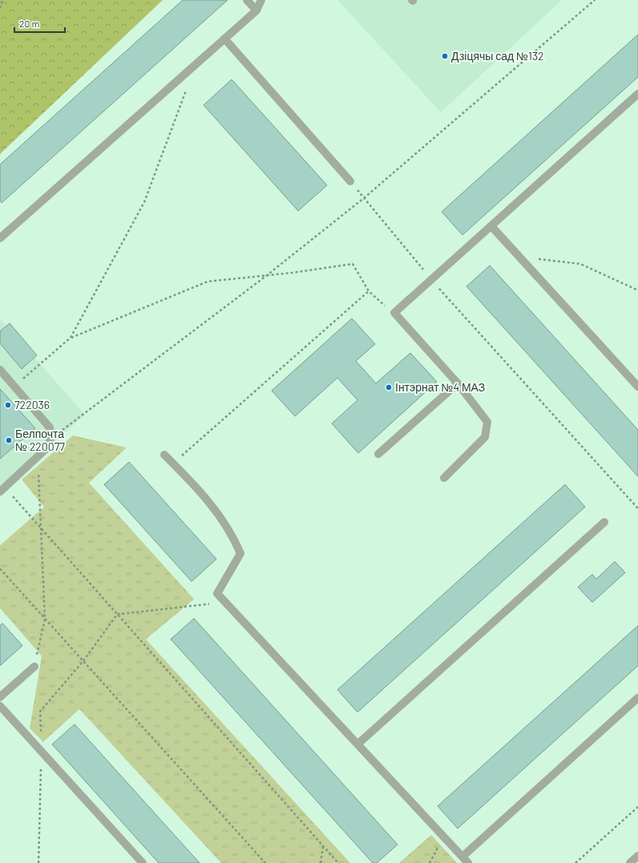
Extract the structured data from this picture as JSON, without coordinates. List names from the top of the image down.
{
  "places": [
    "Дзіцячы сад №132",
    "Інтэрнат №4 МАЗ",
    "722036",
    "Белпочта № 220077"
  ],
  "scale_bar": "20 m"
}
